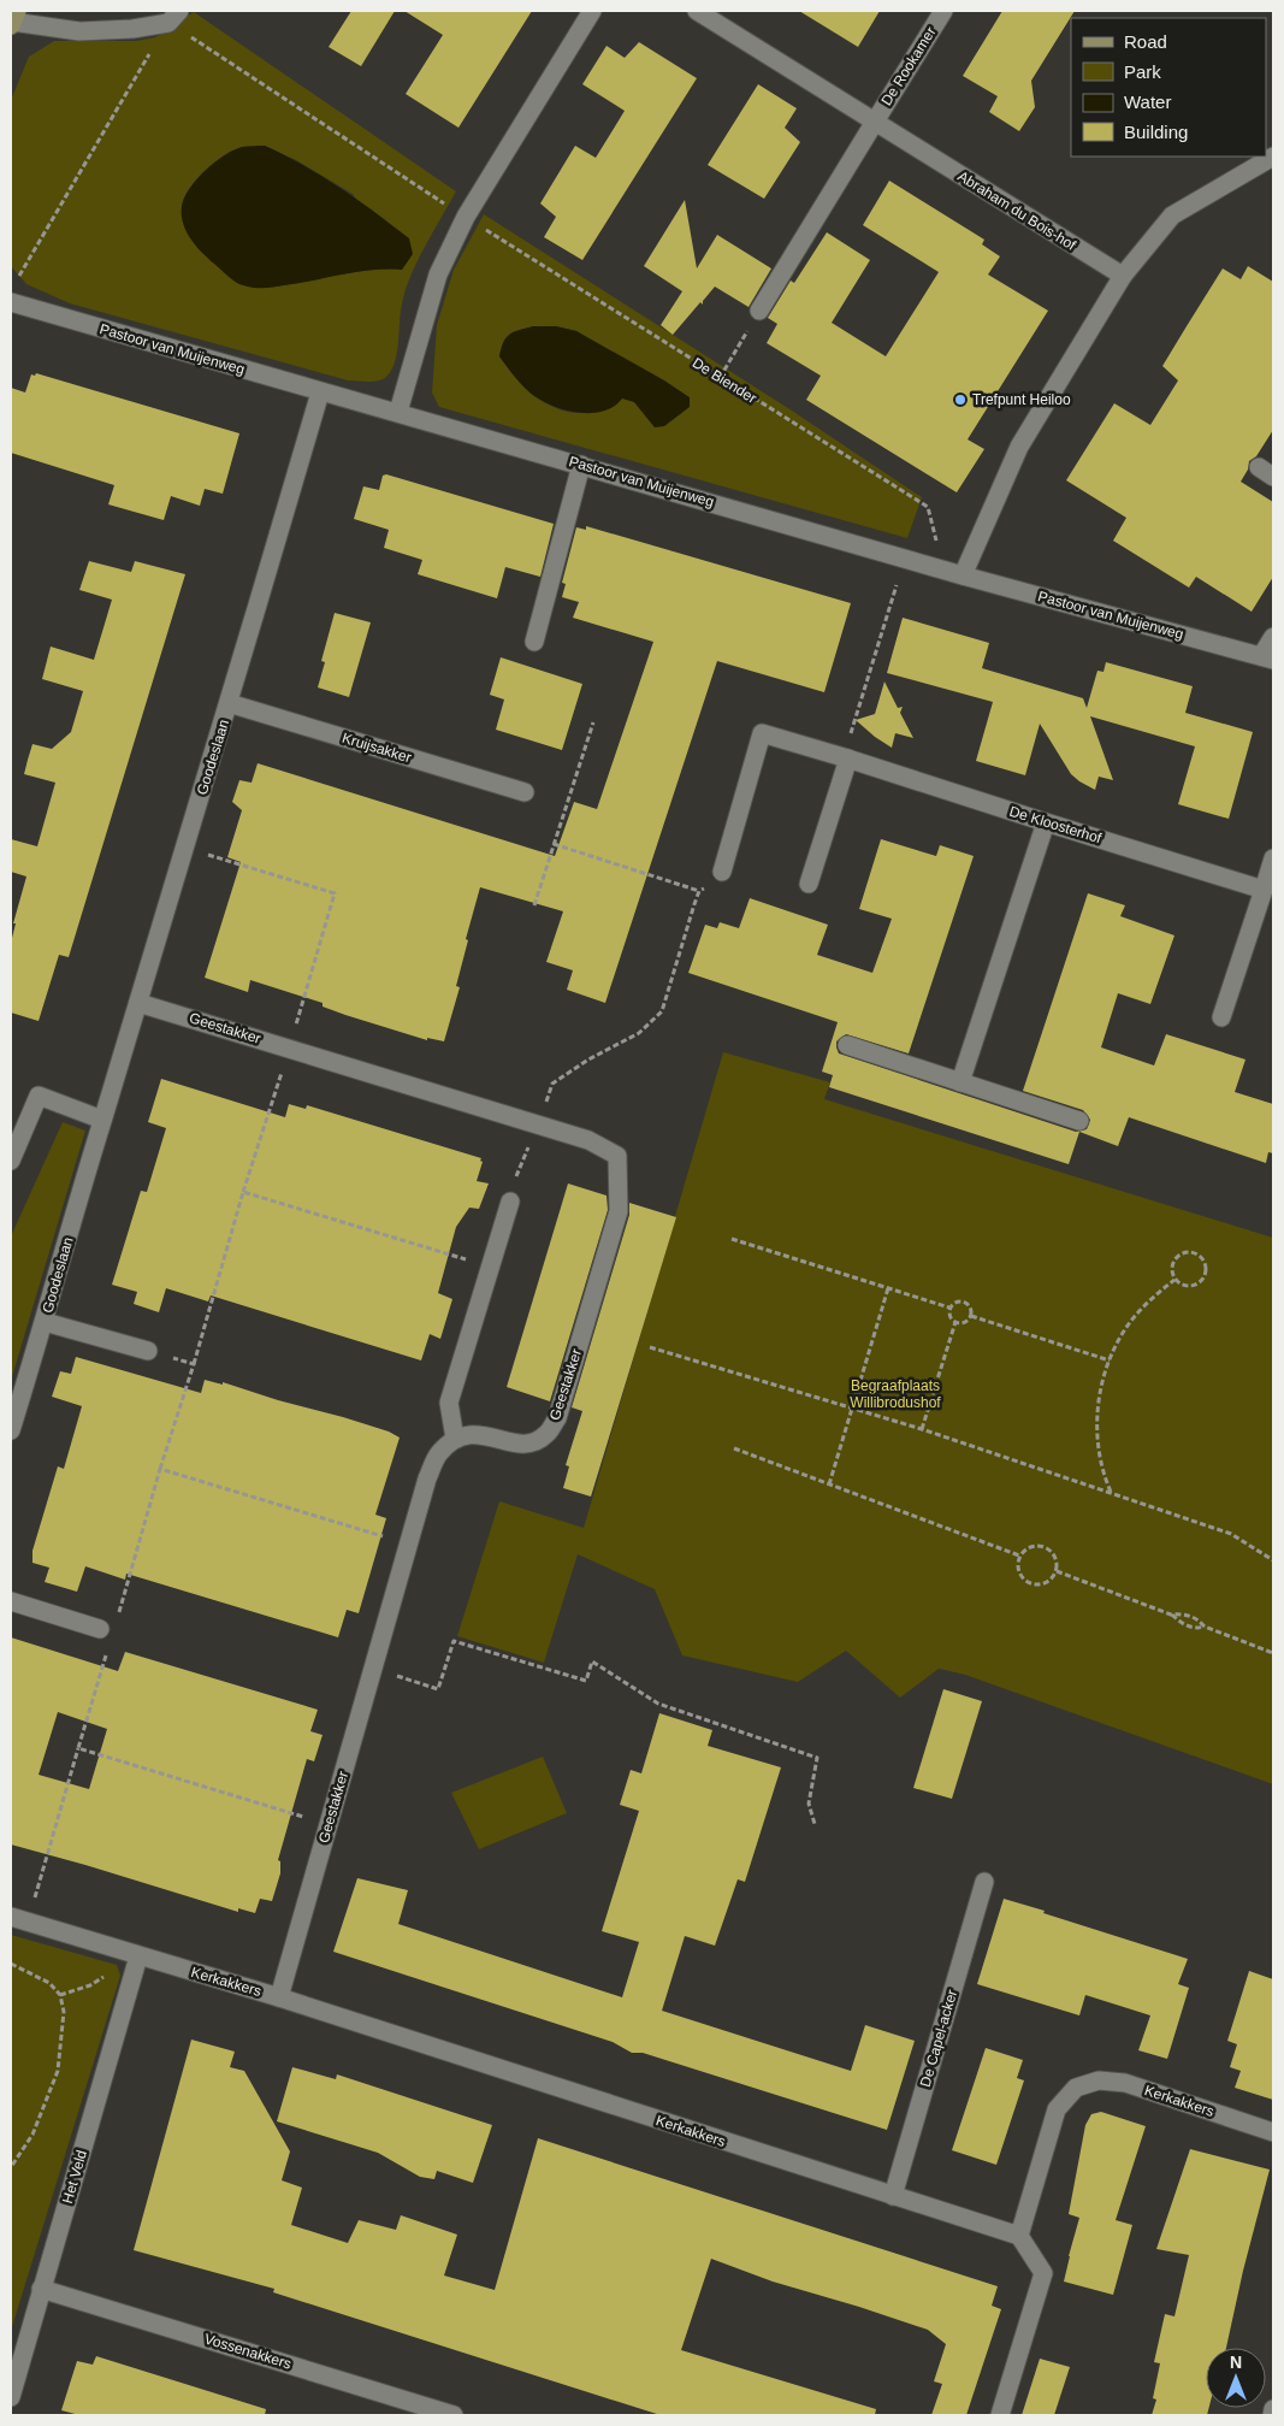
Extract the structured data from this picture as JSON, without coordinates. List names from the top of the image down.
{
  "streets": {
    "street": [
      "De Rookamer",
      "Abraham du Bois-hof",
      "Pastoor van Muijenweg",
      "Kruijsakker",
      "Goodeslaan",
      "De Kloosterhof",
      "Geestakker",
      "Kerkakkers",
      "De Capel-acker",
      "Het Veld",
      "Vossenakkers"
    ],
    "path": ["De Biender"]
  },
  "crossings": [
    ["De Rookamer", "Abraham du Bois-hof"],
    ["Pastoor van Muijenweg", "De Biender"],
    ["Pastoor van Muijenweg", "Goodeslaan"],
    ["Kruijsakker", "Goodeslaan"],
    ["Goodeslaan", "Geestakker"],
    ["Geestakker", "Kerkakkers"],
    ["Kerkakkers", "De Capel-acker"],
    ["Kerkakkers", "Het Veld"],
    ["Het Veld", "Vossenakkers"]
  ],
  "parks": ["Begraafplaats Willibrodushof"],
  "places": ["Trefpunt Heiloo"],
  "legend": [
    "Road",
    "Park",
    "Water",
    "Building"
  ],
  "north": "top"
}
